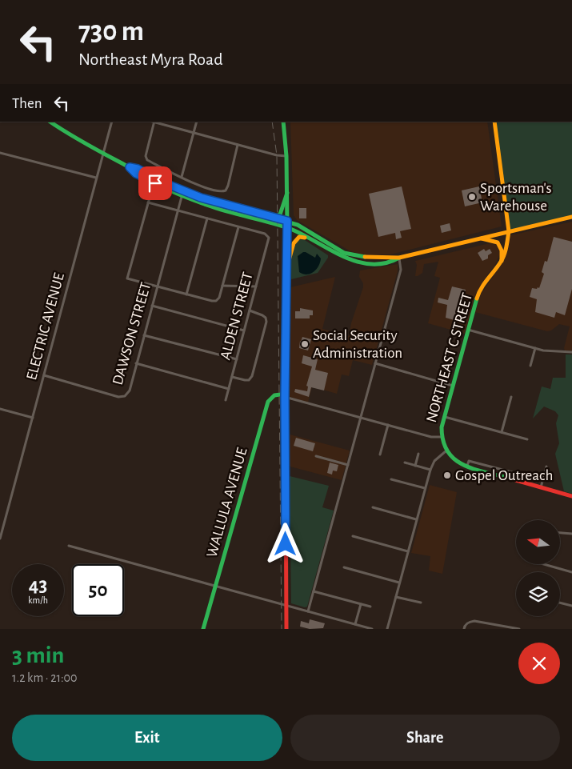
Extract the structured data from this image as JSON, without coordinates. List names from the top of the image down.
{
  "streets": {
    "main road": ["NORTHEAST C STREET", "WALLULA AVENUE"],
    "street": ["ALDEN STREET", "ELECTRIC AVENUE", "DAWSON STREET"]
  },
  "crossings": [
    ["ELECTRIC AVENUE", "DAWSON STREET"]
  ],
  "places": ["Sportsman's Warehouse", "Social Security Administration", "Gospel Outreach"],
  "north": "left",
  "page": {
    "turn": ["730 m", "Northeast Myra Road"],
    "then": "Then",
    "speed": "43 km/h",
    "limit": "50",
    "heading": ["3 min", "1.2 km · 21:00"],
    "buttons": ["Exit", "Share"]
  }
}
